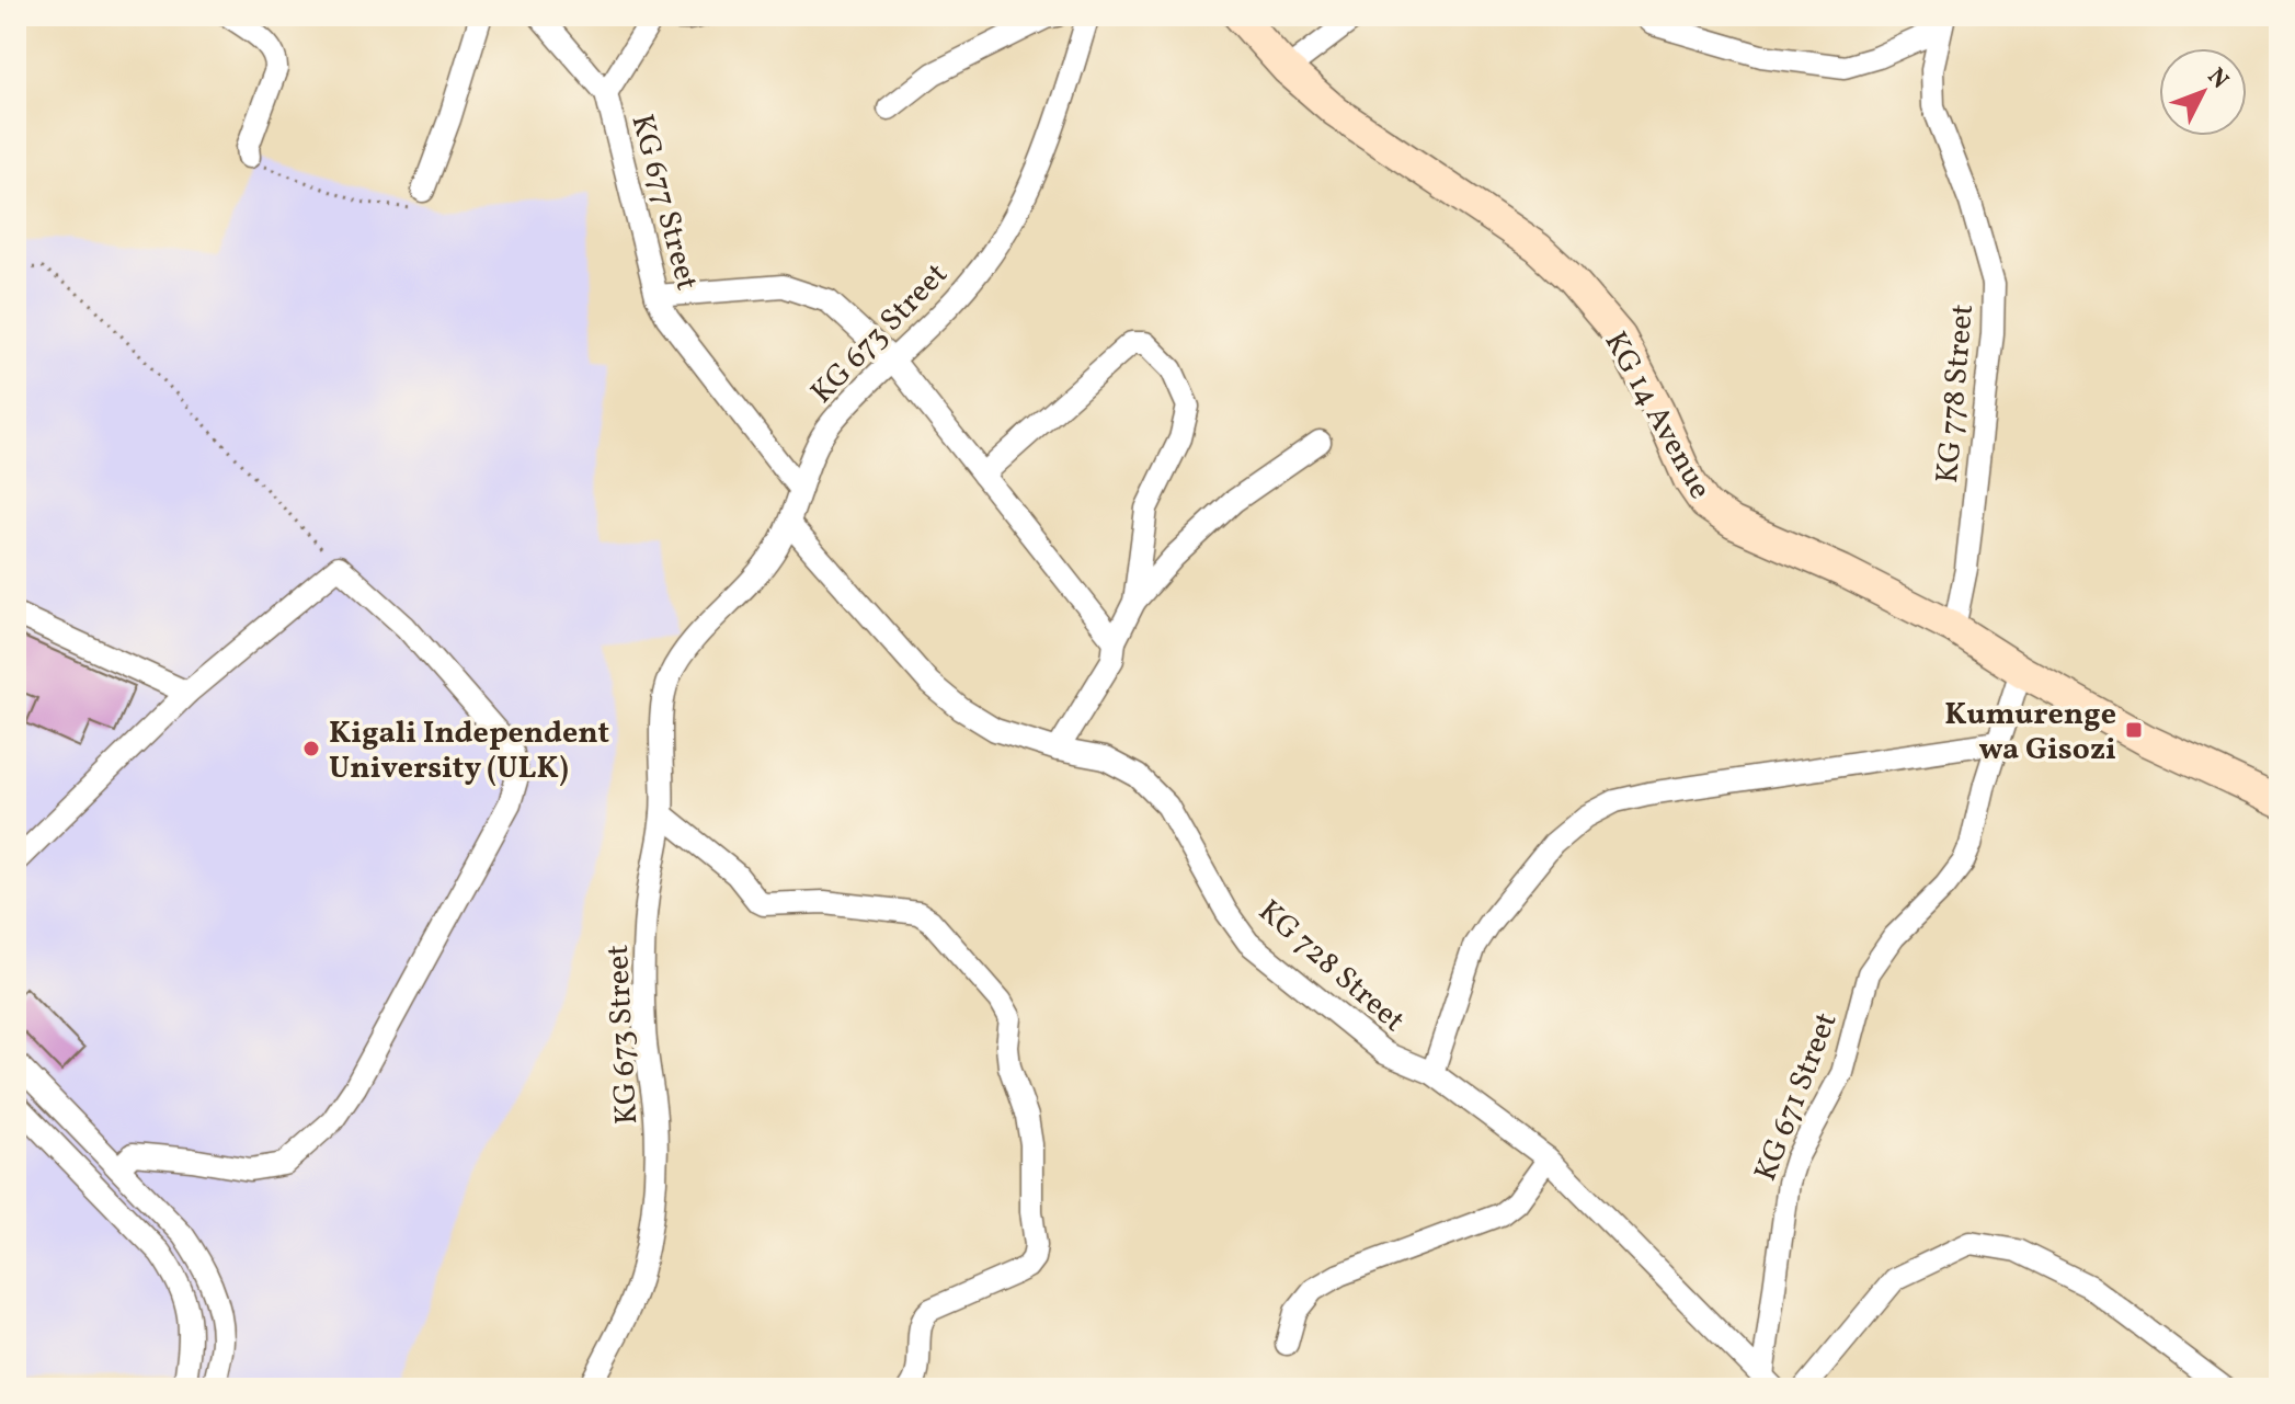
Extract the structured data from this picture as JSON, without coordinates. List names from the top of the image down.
{
  "streets": {
    "main road": ["KG 14 Avenue"],
    "street": [
      "KG 677 Street",
      "KG 673 Street",
      "KG 778 Street",
      "KG 728 Street",
      "KG 671 Street"
    ]
  },
  "crossings": [
    ["KG 677 Street", "KG 673 Street"],
    ["KG 673 Street", "KG 728 Street"],
    ["KG 778 Street", "KG 14 Avenue"],
    ["KG 14 Avenue", "KG 671 Street"],
    ["KG 728 Street", "KG 671 Street"]
  ],
  "places": {
    "transit": ["Kumurenge wa Gisozi"],
    "other": ["Kigali Independent University (ULK)"]
  },
  "north": "top right"
}
